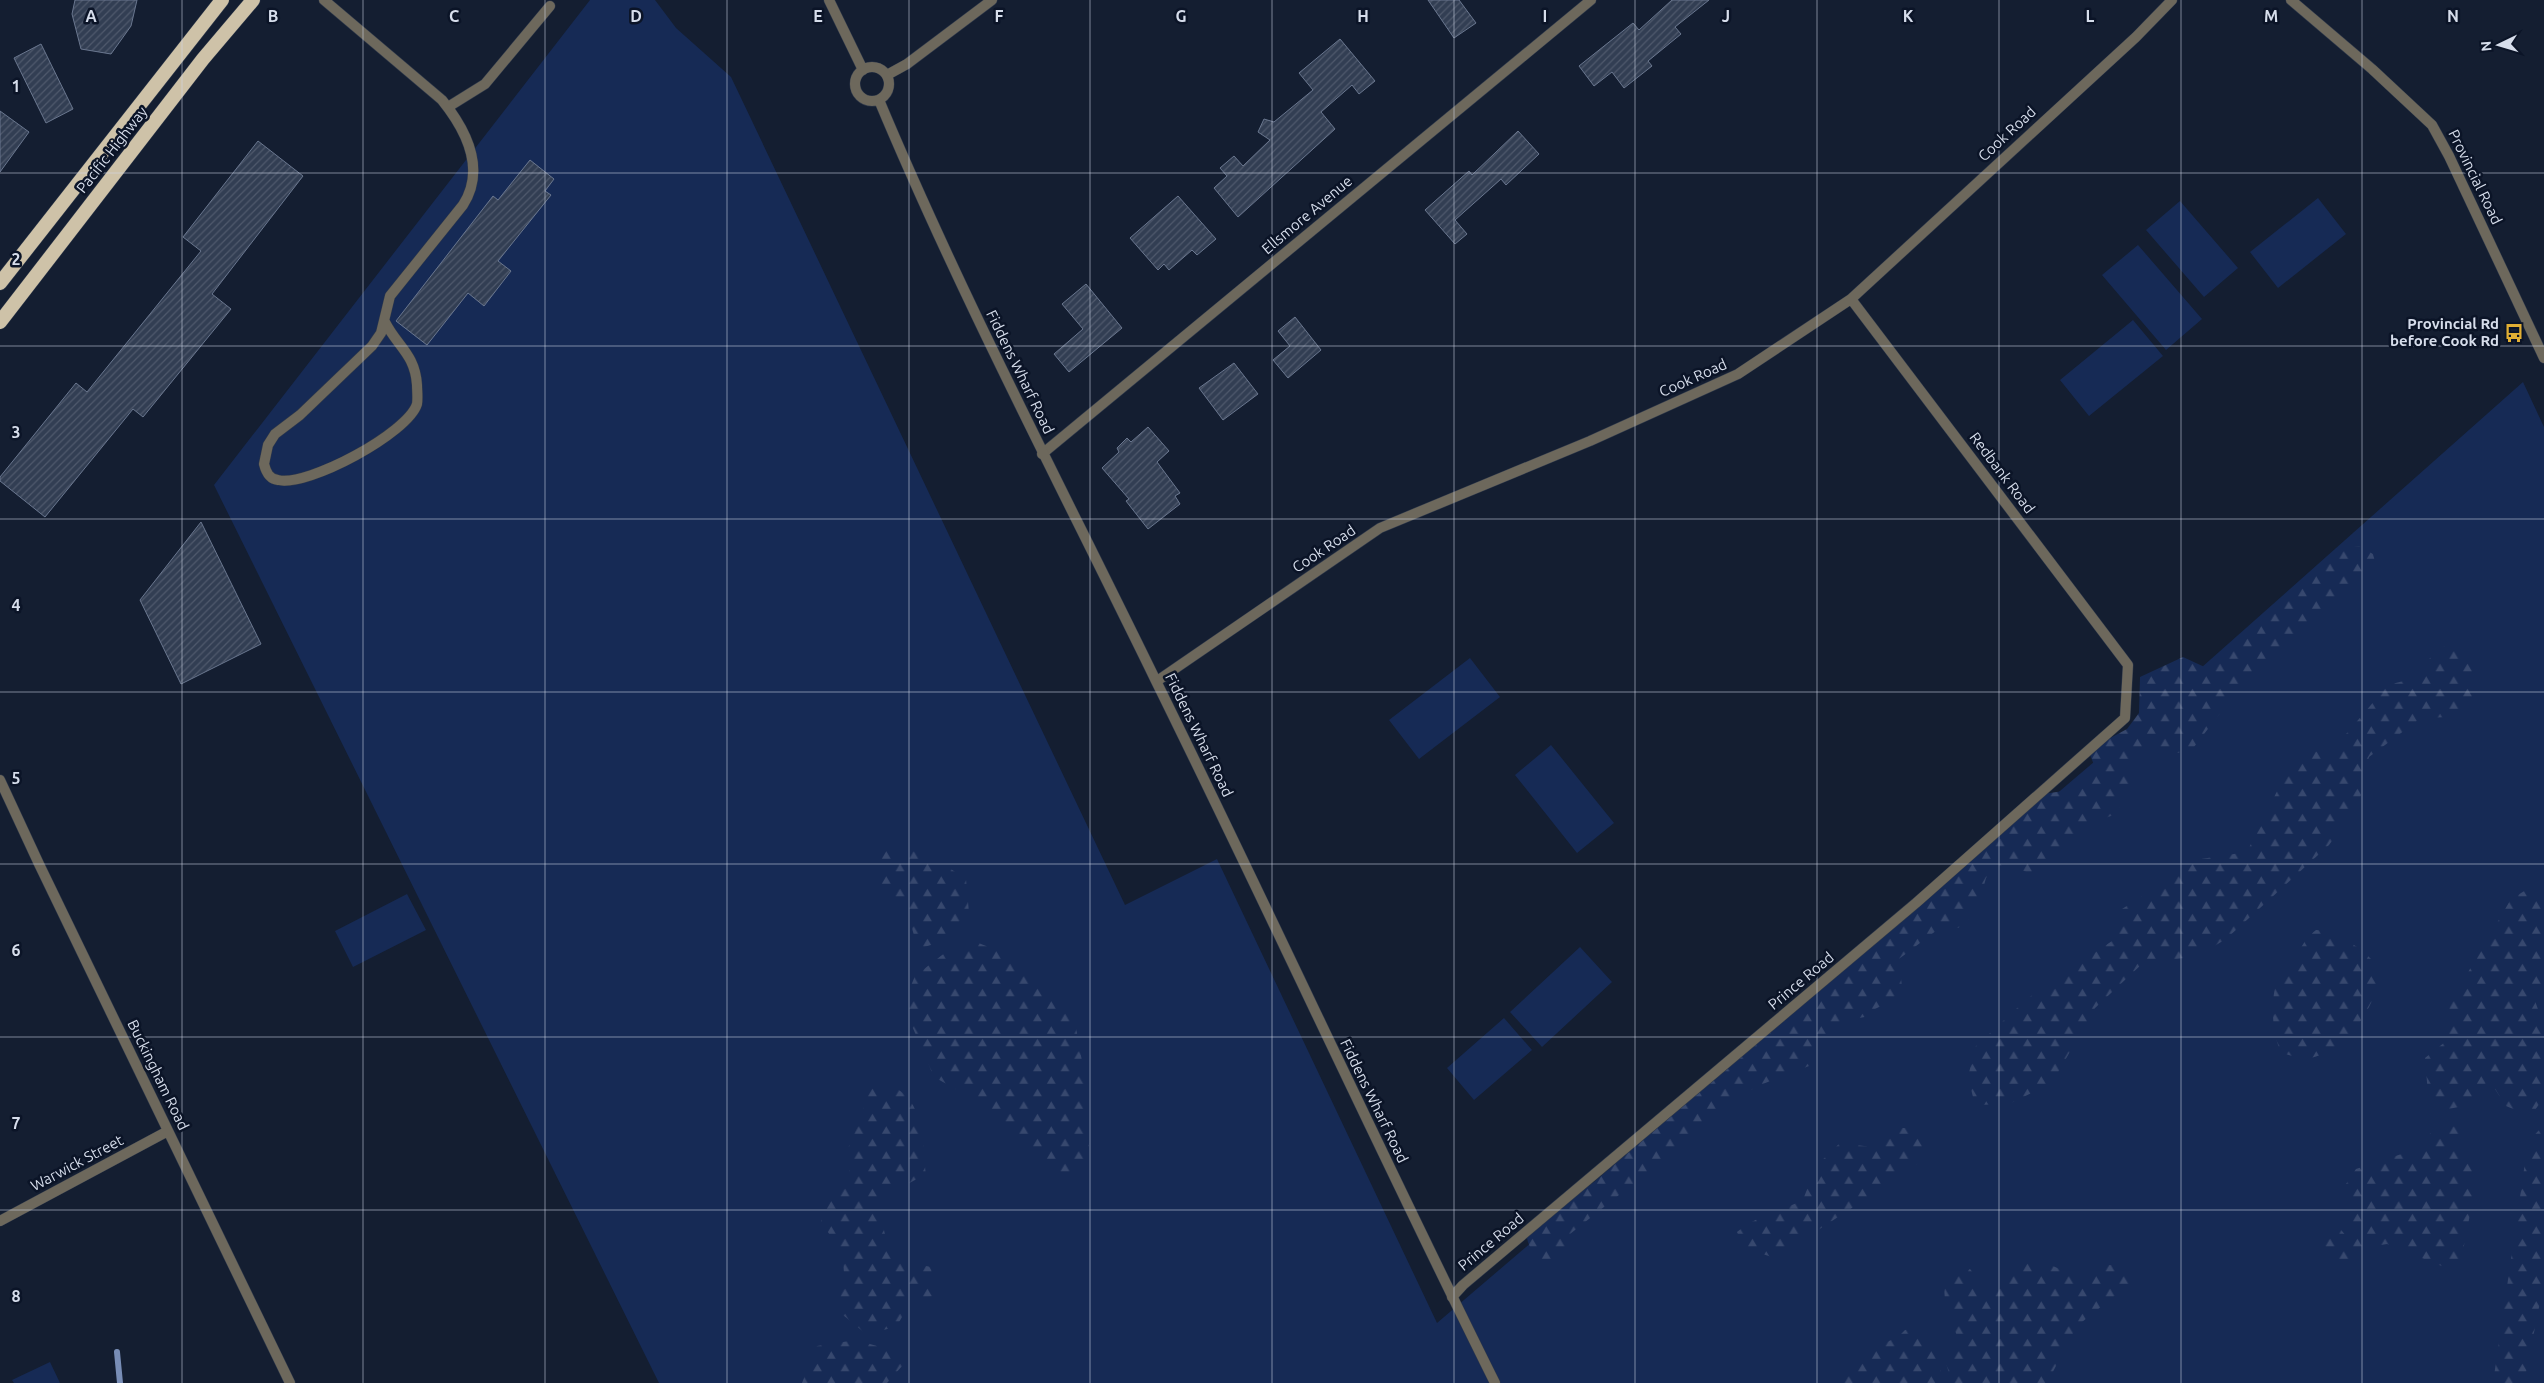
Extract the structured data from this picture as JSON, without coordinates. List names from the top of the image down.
{
  "streets": {
    "highway": ["Pacific Highway"],
    "street": [
      "Cook Road",
      "Provincial Road",
      "Ellsmore Avenue",
      "Fiddens Wharf Road",
      "Redbank Road",
      "Prince Road",
      "Buckingham Road",
      "Warwick Street"
    ]
  },
  "crossings": [
    ["Cook Road", "Fiddens Wharf Road"],
    ["Cook Road", "Redbank Road"],
    ["Ellsmore Avenue", "Fiddens Wharf Road"],
    ["Fiddens Wharf Road", "Prince Road"],
    ["Redbank Road", "Prince Road"],
    ["Buckingham Road", "Warwick Street"]
  ],
  "places": {
    "bus stop": ["Provincial Rd before Cook Rd"]
  },
  "north": "left",
  "grid": {
    "columns": [
      "A",
      "B",
      "C",
      "D",
      "E",
      "F",
      "G",
      "H",
      "I",
      "J",
      "K",
      "L",
      "M",
      "N"
    ],
    "rows": [
      "1",
      "2",
      "3",
      "4",
      "5",
      "6",
      "7",
      "8"
    ]
  }
}
